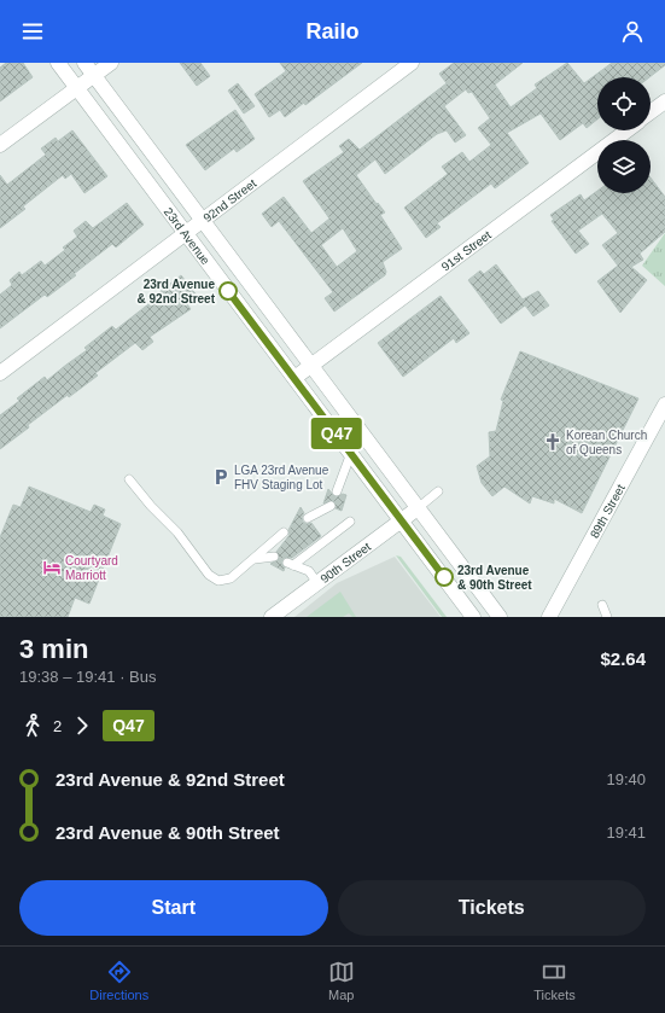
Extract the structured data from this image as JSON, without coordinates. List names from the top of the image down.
{
  "streets": {
    "street": [
      "92nd Street",
      "23rd Avenue",
      "91st Street",
      "89th Street",
      "90th Street"
    ]
  },
  "crossings": [
    ["92nd Street", "23rd Avenue"],
    ["23rd Avenue", "91st Street"],
    ["23rd Avenue", "90th Street"]
  ],
  "places": {
    "other": ["23rd Avenue & 92nd Street", "23rd Avenue & 90th Street"],
    "church": ["Korean Church of Queens"],
    "parking": ["LGA 23rd Avenue FHV Staging Lot"],
    "hotel": ["Courtyard Marriott"]
  },
  "lines": ["bus line Q47"],
  "page": {
    "header": "Railo",
    "on_map": "Q47",
    "heading": ["3 min", "19:38 – 19:41 · Bus", "$2.64"],
    "legs": ["2", "Q47"],
    "list": [
      {
        "name": "23rd Avenue & 92nd Street",
        "value": "19:40"
      },
      {
        "name": "23rd Avenue & 90th Street",
        "value": "19:41"
      }
    ],
    "buttons": ["Start", "Tickets"],
    "tabs": ["Directions", "Map", "Tickets"]
  }
}
